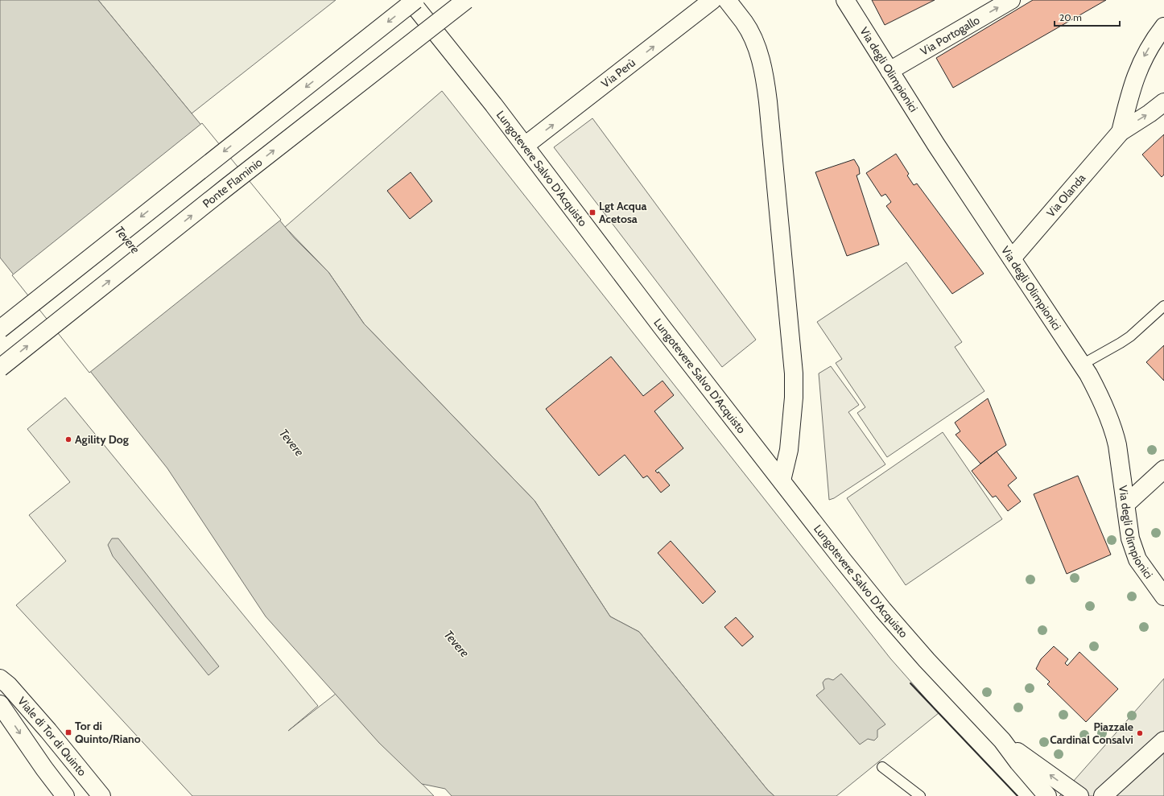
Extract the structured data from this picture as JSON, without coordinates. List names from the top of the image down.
{
  "streets": {
    "main road": [
      "Via Portogallo",
      "Via degli Olimpionici",
      "Via Perù",
      "Lungotevere Salvo D'Acquisto",
      "Ponte Flaminio",
      "Via Olanda",
      "Viale di Tor di Quinto"
    ]
  },
  "crossings": [
    ["Via Portogallo", "Via degli Olimpionici"],
    ["Via degli Olimpionici", "Via Olanda"],
    ["Via Perù", "Lungotevere Salvo D'Acquisto"]
  ],
  "one_way": ["Via Portogallo", "Via Perù"],
  "water": ["Tevere"],
  "places": {
    "transit": ["Lgt Acqua Acetosa", "Tor di Quinto/Riano"],
    "other": ["Agility Dog", "Piazzale Cardinal Consalvi"]
  },
  "scale_bar": "20 m"
}
